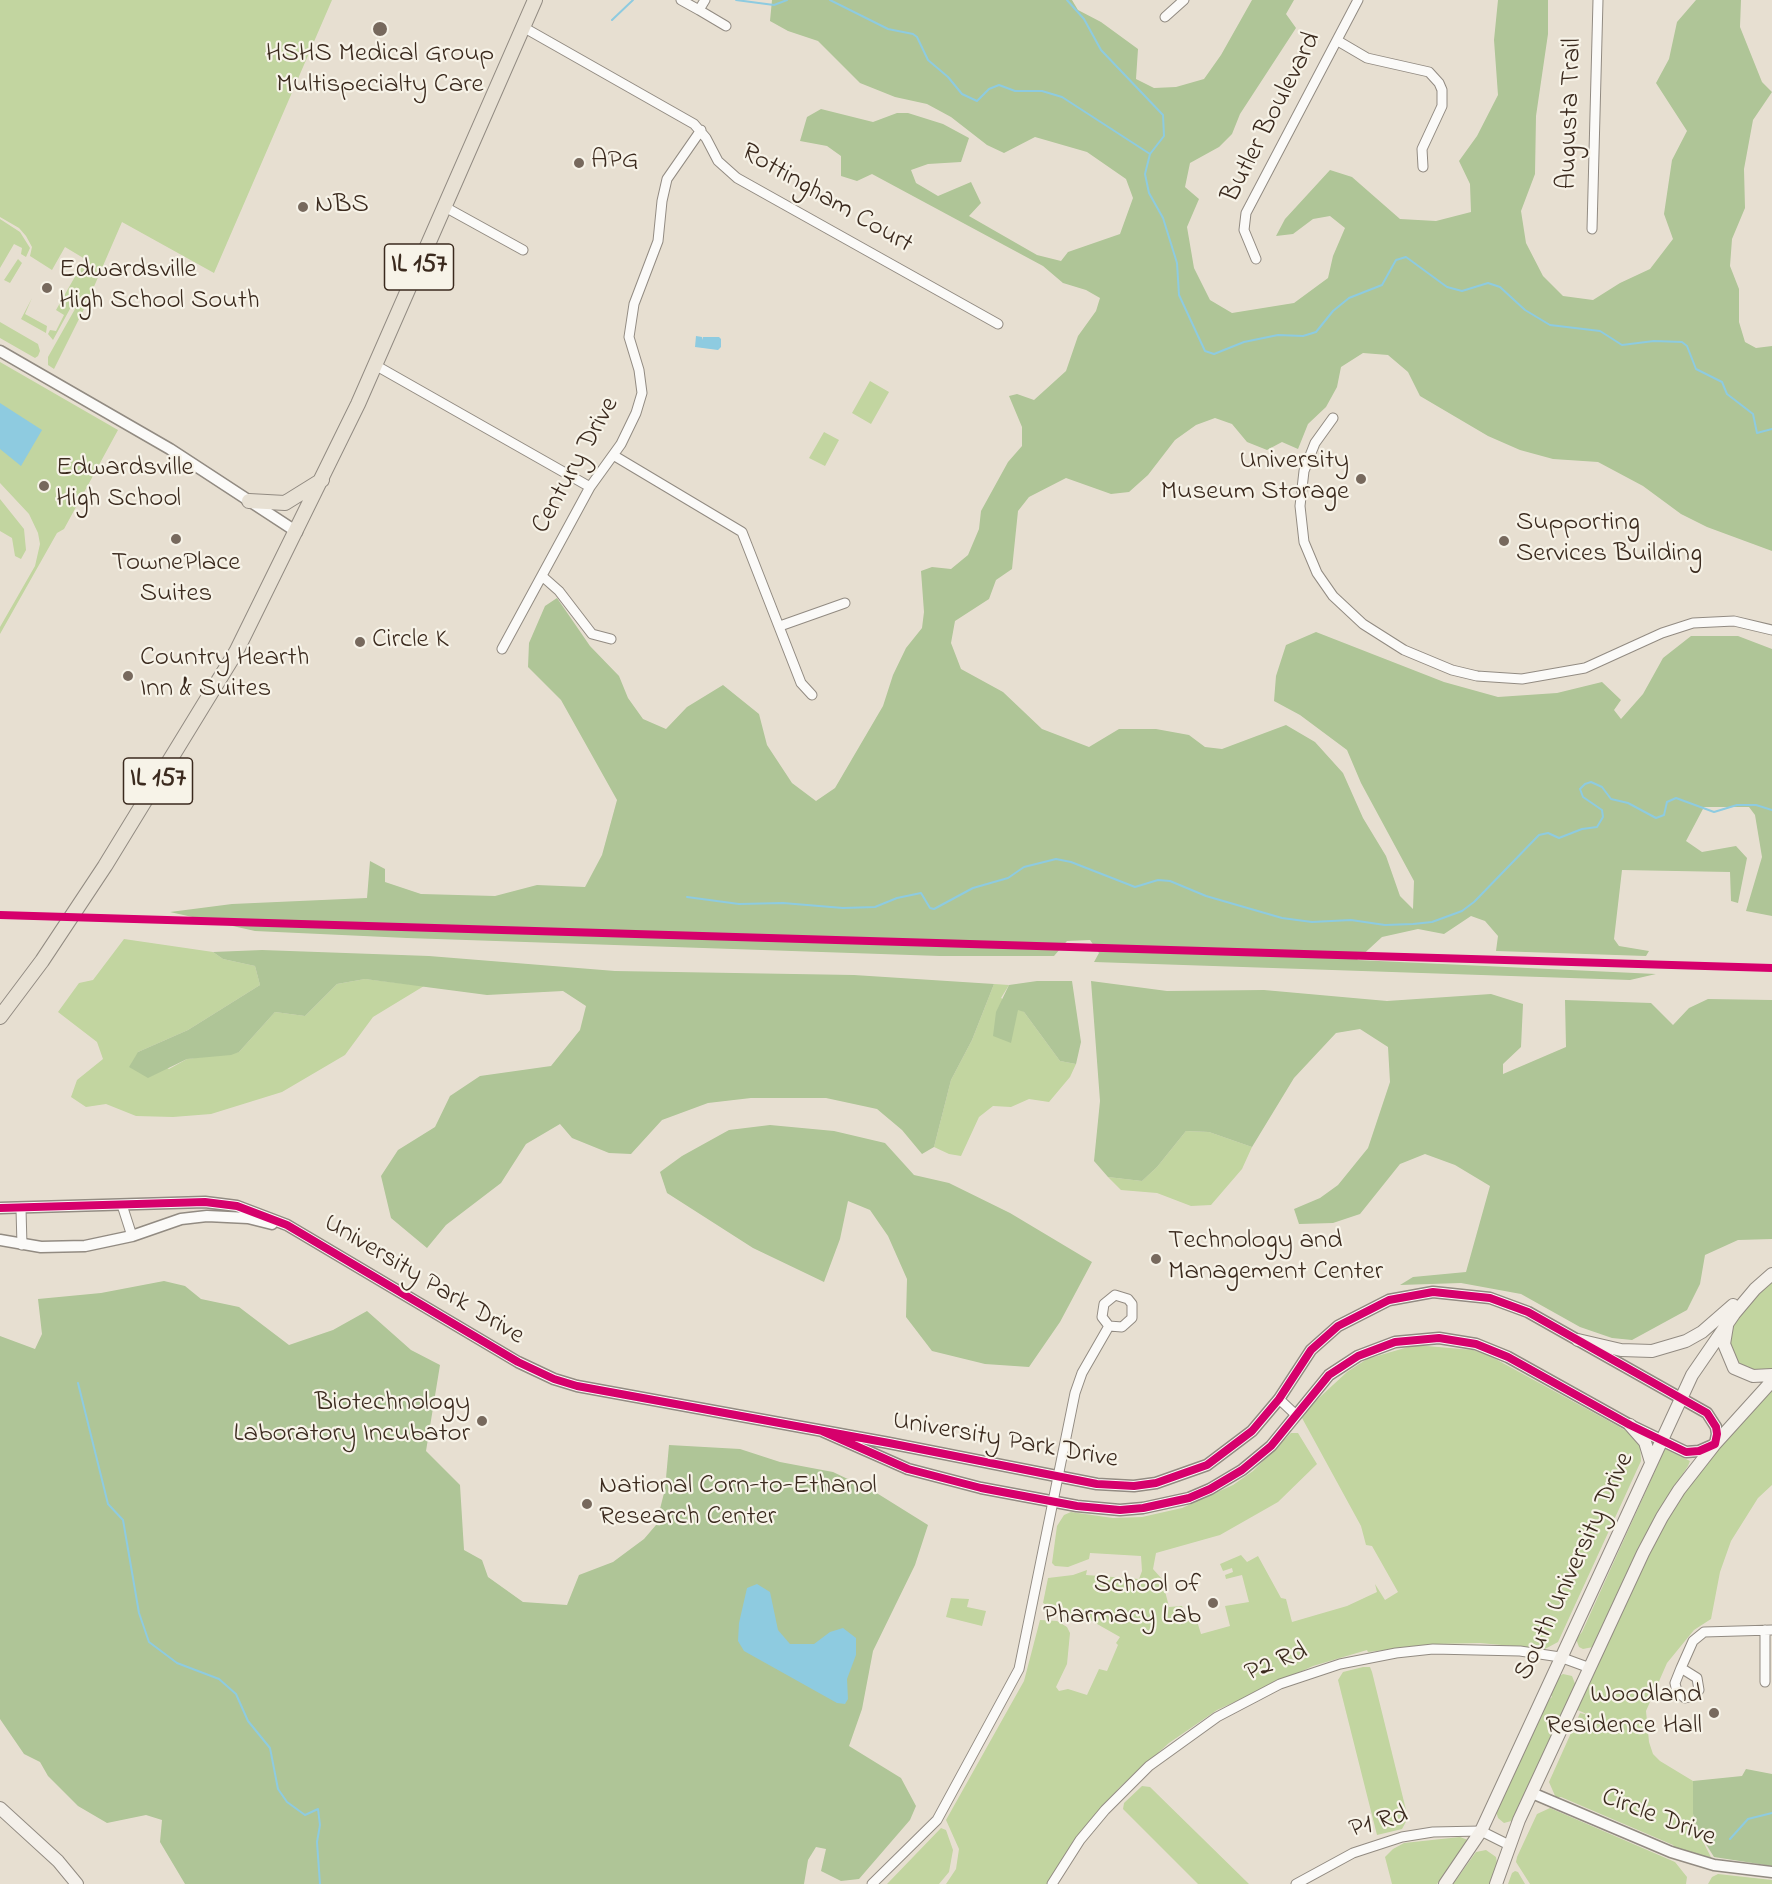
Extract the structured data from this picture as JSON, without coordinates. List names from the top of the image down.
{
  "streets": {
    "main road": ["IL 157", "South University Drive"],
    "street": [
      "Augusta Trail",
      "Butler Boulevard",
      "Rottingham Court",
      "Century Drive",
      "University Park Drive",
      "P2 Rd",
      "Circle Drive",
      "P1 Rd"
    ]
  },
  "crossings": [
    ["Rottingham Court", "IL 157"],
    ["Rottingham Court", "Century Drive"],
    ["University Park Drive", "South University Drive"],
    ["South University Drive", "P2 Rd"],
    ["South University Drive", "Circle Drive"],
    ["South University Drive", "P1 Rd"]
  ],
  "places": [
    "HSHS Medical Group Multispecialty Care",
    "APG",
    "NBS",
    "Edwardsville High School South",
    "University Museum Storage",
    "Edwardsville High School",
    "TownePlace Suites",
    "Supporting Services Building",
    "Circle K",
    "Country Hearth Inn & Suites",
    "Technology and Management Center",
    "Biotechnology Laboratory Incubator",
    "National Corn-to-Ethanol Research Center",
    "School of Pharmacy Lab",
    "Woodland Residence Hall"
  ]
}
